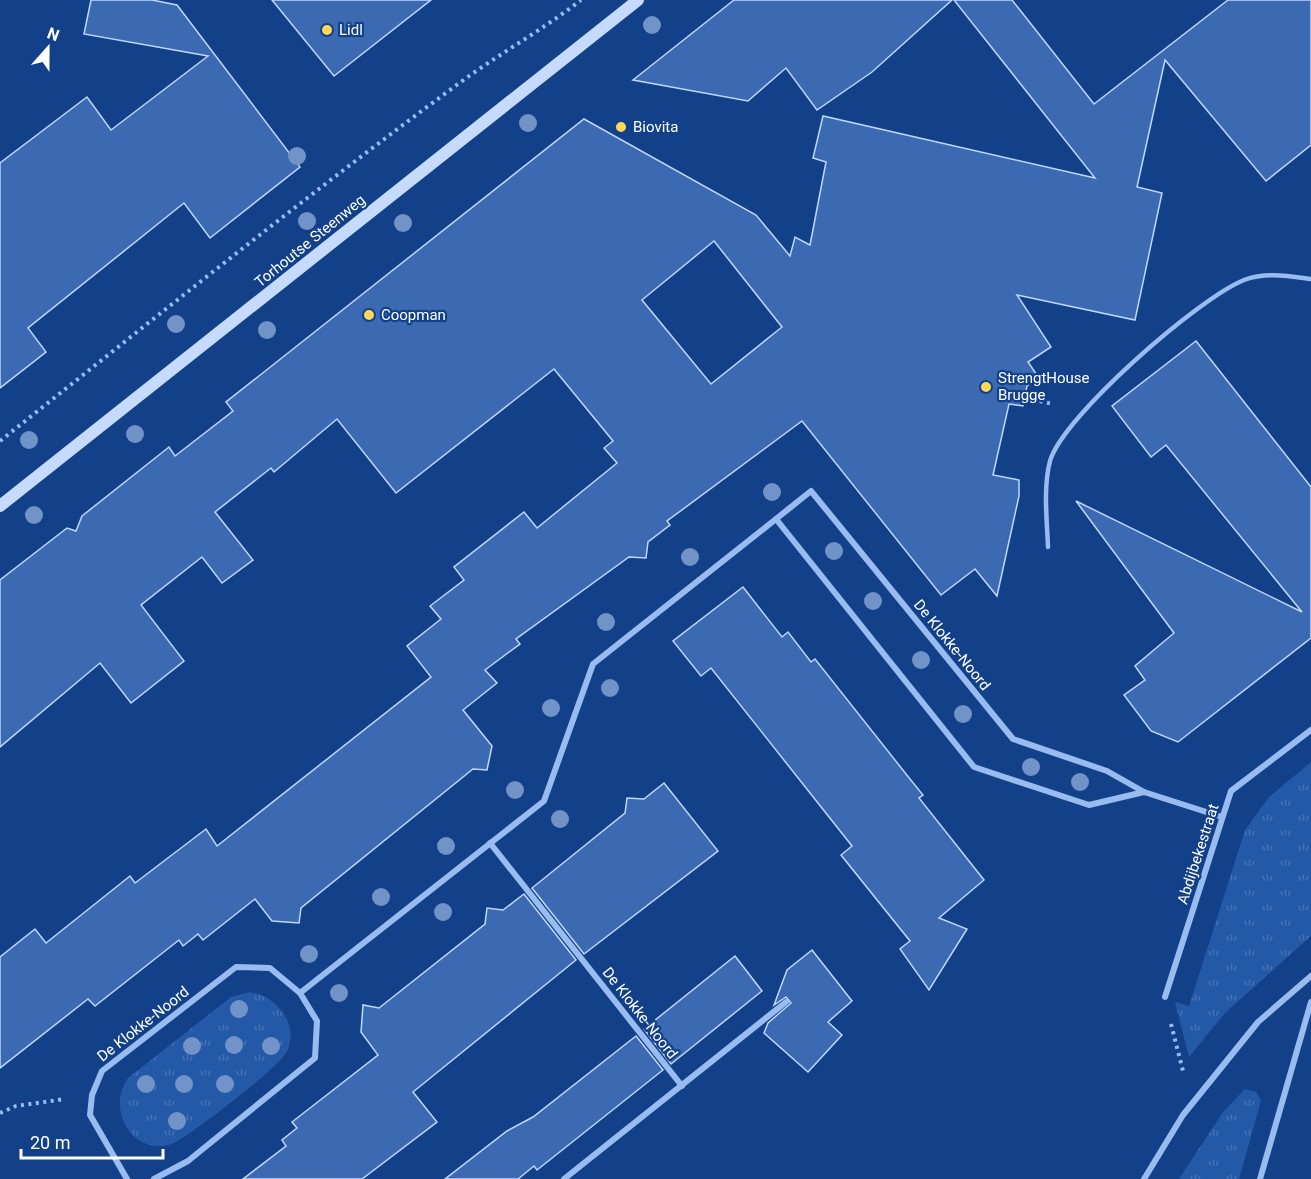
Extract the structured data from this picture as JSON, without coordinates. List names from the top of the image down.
{
  "streets": {
    "main road": ["Torhoutse Steenweg"],
    "street": ["De Klokke-Noord", "Abdijbekestraat"]
  },
  "crossings": [
    ["De Klokke-Noord", "Abdijbekestraat"]
  ],
  "places": [
    "Lidl",
    "Biovita",
    "Coopman",
    "StrengtHouse Brugge"
  ],
  "scale_bar": "20 m",
  "north": "top"
}
